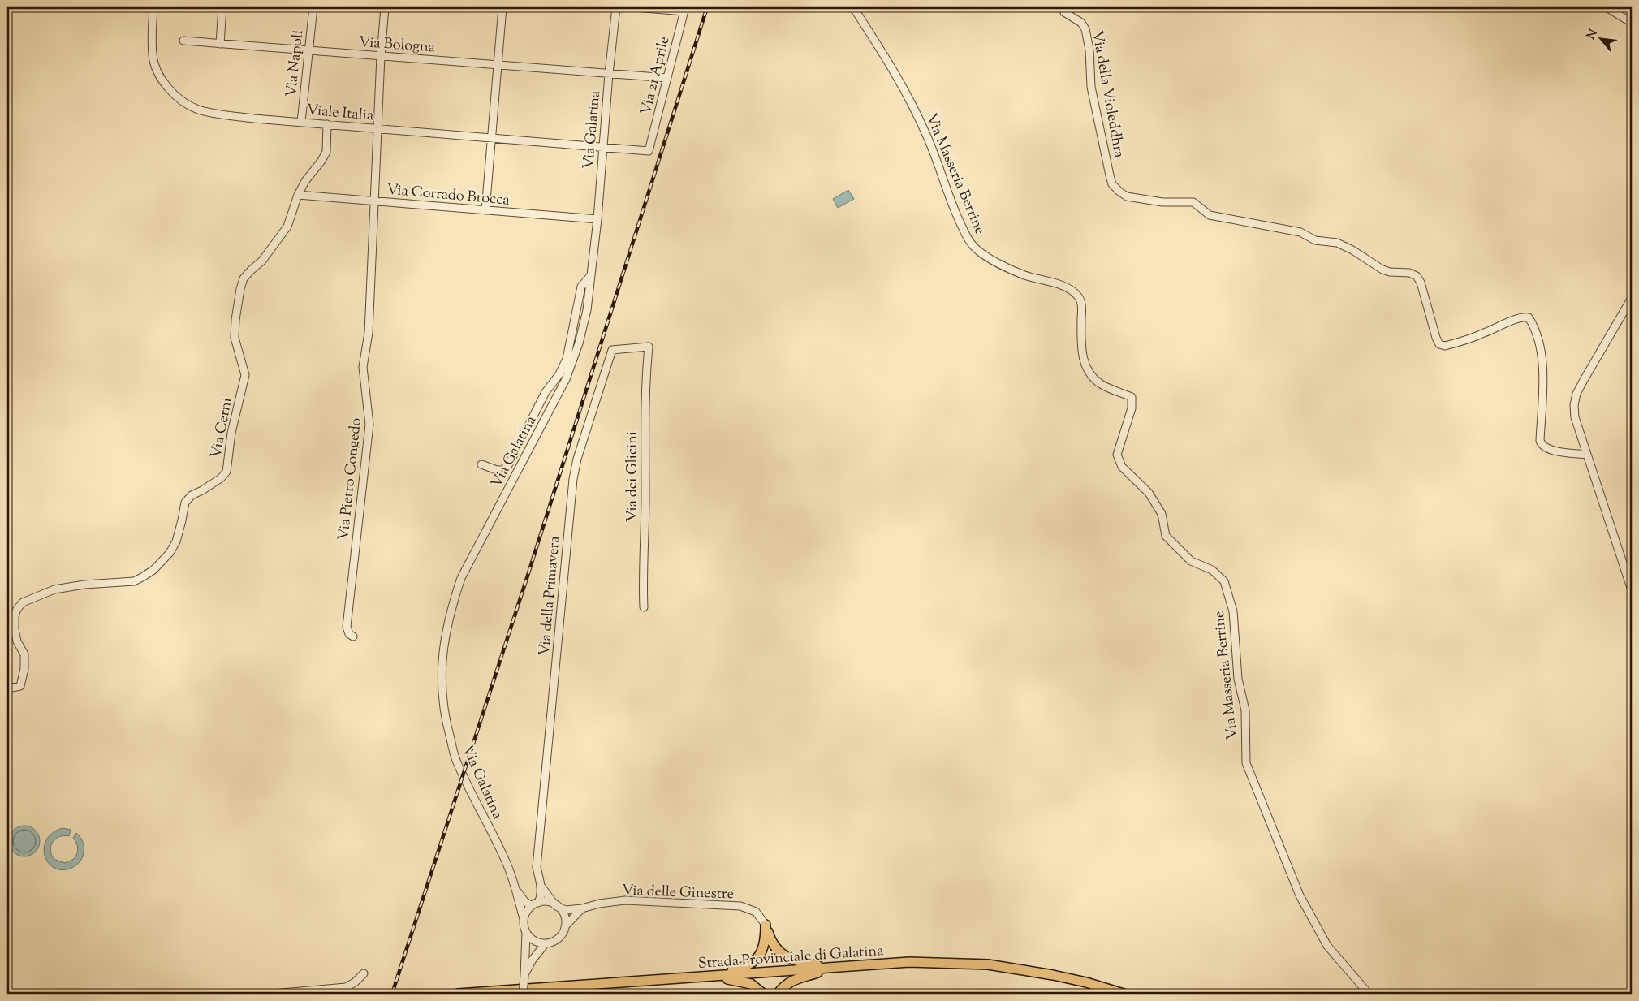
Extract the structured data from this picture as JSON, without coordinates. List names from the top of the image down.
{
  "streets": {
    "main road": ["Strada Provinciale di Galatina"],
    "street": [
      "Via Bologna",
      "Via Napoli",
      "Via 21 Aprile",
      "Via della Violeddhra",
      "Viale Italia",
      "Via Galatina",
      "Via Masseria Berrine",
      "Via Corrado Brocca",
      "Via Cerni",
      "Via dei Glicini",
      "Via Pietro Congedo",
      "Via della Primavera",
      "Via delle Ginestre"
    ]
  },
  "crossings": [
    ["Via Bologna", "Via Napoli"],
    ["Via Bologna", "Via 21 Aprile"],
    ["Via Bologna", "Via Galatina"],
    ["Via Bologna", "Via Pietro Congedo"],
    ["Via Napoli", "Viale Italia"],
    ["Via 21 Aprile", "Viale Italia"],
    ["Viale Italia", "Via Galatina"],
    ["Viale Italia", "Via Cerni"],
    ["Viale Italia", "Via Pietro Congedo"],
    ["Via Galatina", "Via Corrado Brocca"],
    ["Via Galatina", "Via della Primavera"],
    ["Via Galatina", "Via delle Ginestre"],
    ["Via Corrado Brocca", "Via Cerni"],
    ["Via Corrado Brocca", "Via Pietro Congedo"],
    ["Via dei Glicini", "Via della Primavera"],
    ["Via della Primavera", "Via delle Ginestre"]
  ],
  "north": "top left"
}
